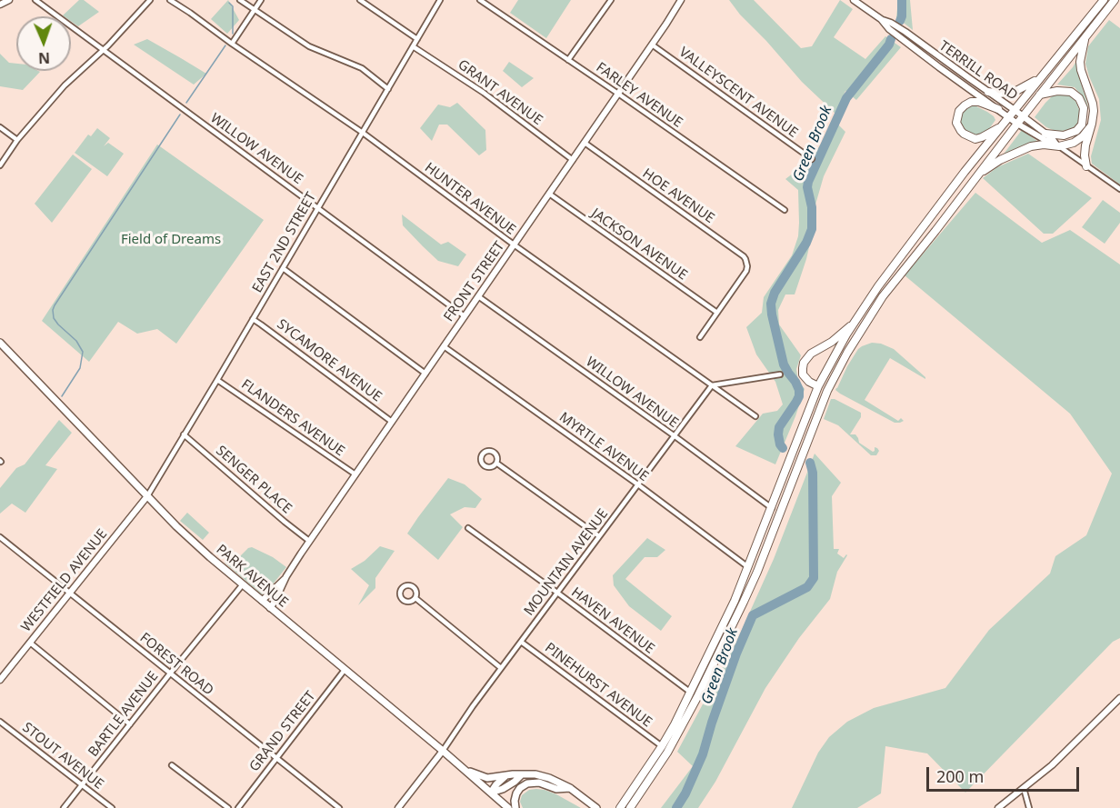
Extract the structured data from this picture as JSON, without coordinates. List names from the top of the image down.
{
  "streets": {
    "main road": ["PARK AVENUE"],
    "street": [
      "TERRILL ROAD",
      "GRANT AVENUE",
      "VALLEYSCENT AVENUE",
      "FARLEY AVENUE",
      "WILLOW AVENUE",
      "HOE AVENUE",
      "HUNTER AVENUE",
      "EAST 2ND STREET",
      "JACKSON AVENUE",
      "FRONT STREET",
      "SYCAMORE AVENUE",
      "FLANDERS AVENUE",
      "MYRTLE AVENUE",
      "SENGER PLACE",
      "MOUNTAIN AVENUE",
      "WESTFIELD AVENUE",
      "HAVEN AVENUE",
      "FOREST ROAD",
      "PINEHURST AVENUE",
      "BARTLE AVENUE",
      "GRAND STREET",
      "STOUT AVENUE"
    ]
  },
  "crossings": [
    ["GRANT AVENUE", "EAST 2ND STREET"],
    ["GRANT AVENUE", "FRONT STREET"],
    ["VALLEYSCENT AVENUE", "FRONT STREET"],
    ["FARLEY AVENUE", "FRONT STREET"],
    ["WILLOW AVENUE", "EAST 2ND STREET"],
    ["WILLOW AVENUE", "FRONT STREET"],
    ["WILLOW AVENUE", "MOUNTAIN AVENUE"],
    ["HOE AVENUE", "JACKSON AVENUE"],
    ["HOE AVENUE", "FRONT STREET"],
    ["HUNTER AVENUE", "EAST 2ND STREET"],
    ["HUNTER AVENUE", "FRONT STREET"],
    ["HUNTER AVENUE", "MOUNTAIN AVENUE"],
    ["EAST 2ND STREET", "SYCAMORE AVENUE"],
    ["EAST 2ND STREET", "FLANDERS AVENUE"],
    ["EAST 2ND STREET", "SENGER PLACE"],
    ["EAST 2ND STREET", "PARK AVENUE"],
    ["EAST 2ND STREET", "WESTFIELD AVENUE"],
    ["JACKSON AVENUE", "FRONT STREET"],
    ["FRONT STREET", "SYCAMORE AVENUE"],
    ["FRONT STREET", "FLANDERS AVENUE"],
    ["FRONT STREET", "MYRTLE AVENUE"],
    ["FRONT STREET", "SENGER PLACE"],
    ["FRONT STREET", "PARK AVENUE"],
    ["MYRTLE AVENUE", "MOUNTAIN AVENUE"],
    ["MOUNTAIN AVENUE", "PARK AVENUE"],
    ["MOUNTAIN AVENUE", "HAVEN AVENUE"],
    ["MOUNTAIN AVENUE", "PINEHURST AVENUE"],
    ["PARK AVENUE", "WESTFIELD AVENUE"],
    ["PARK AVENUE", "BARTLE AVENUE"],
    ["PARK AVENUE", "GRAND STREET"],
    ["WESTFIELD AVENUE", "FOREST ROAD"],
    ["FOREST ROAD", "BARTLE AVENUE"],
    ["FOREST ROAD", "GRAND STREET"],
    ["BARTLE AVENUE", "STOUT AVENUE"]
  ],
  "water": ["Green Brook"],
  "parks": ["Field of Dreams"],
  "scale_bar": "200 m",
  "north": "bottom"
}
